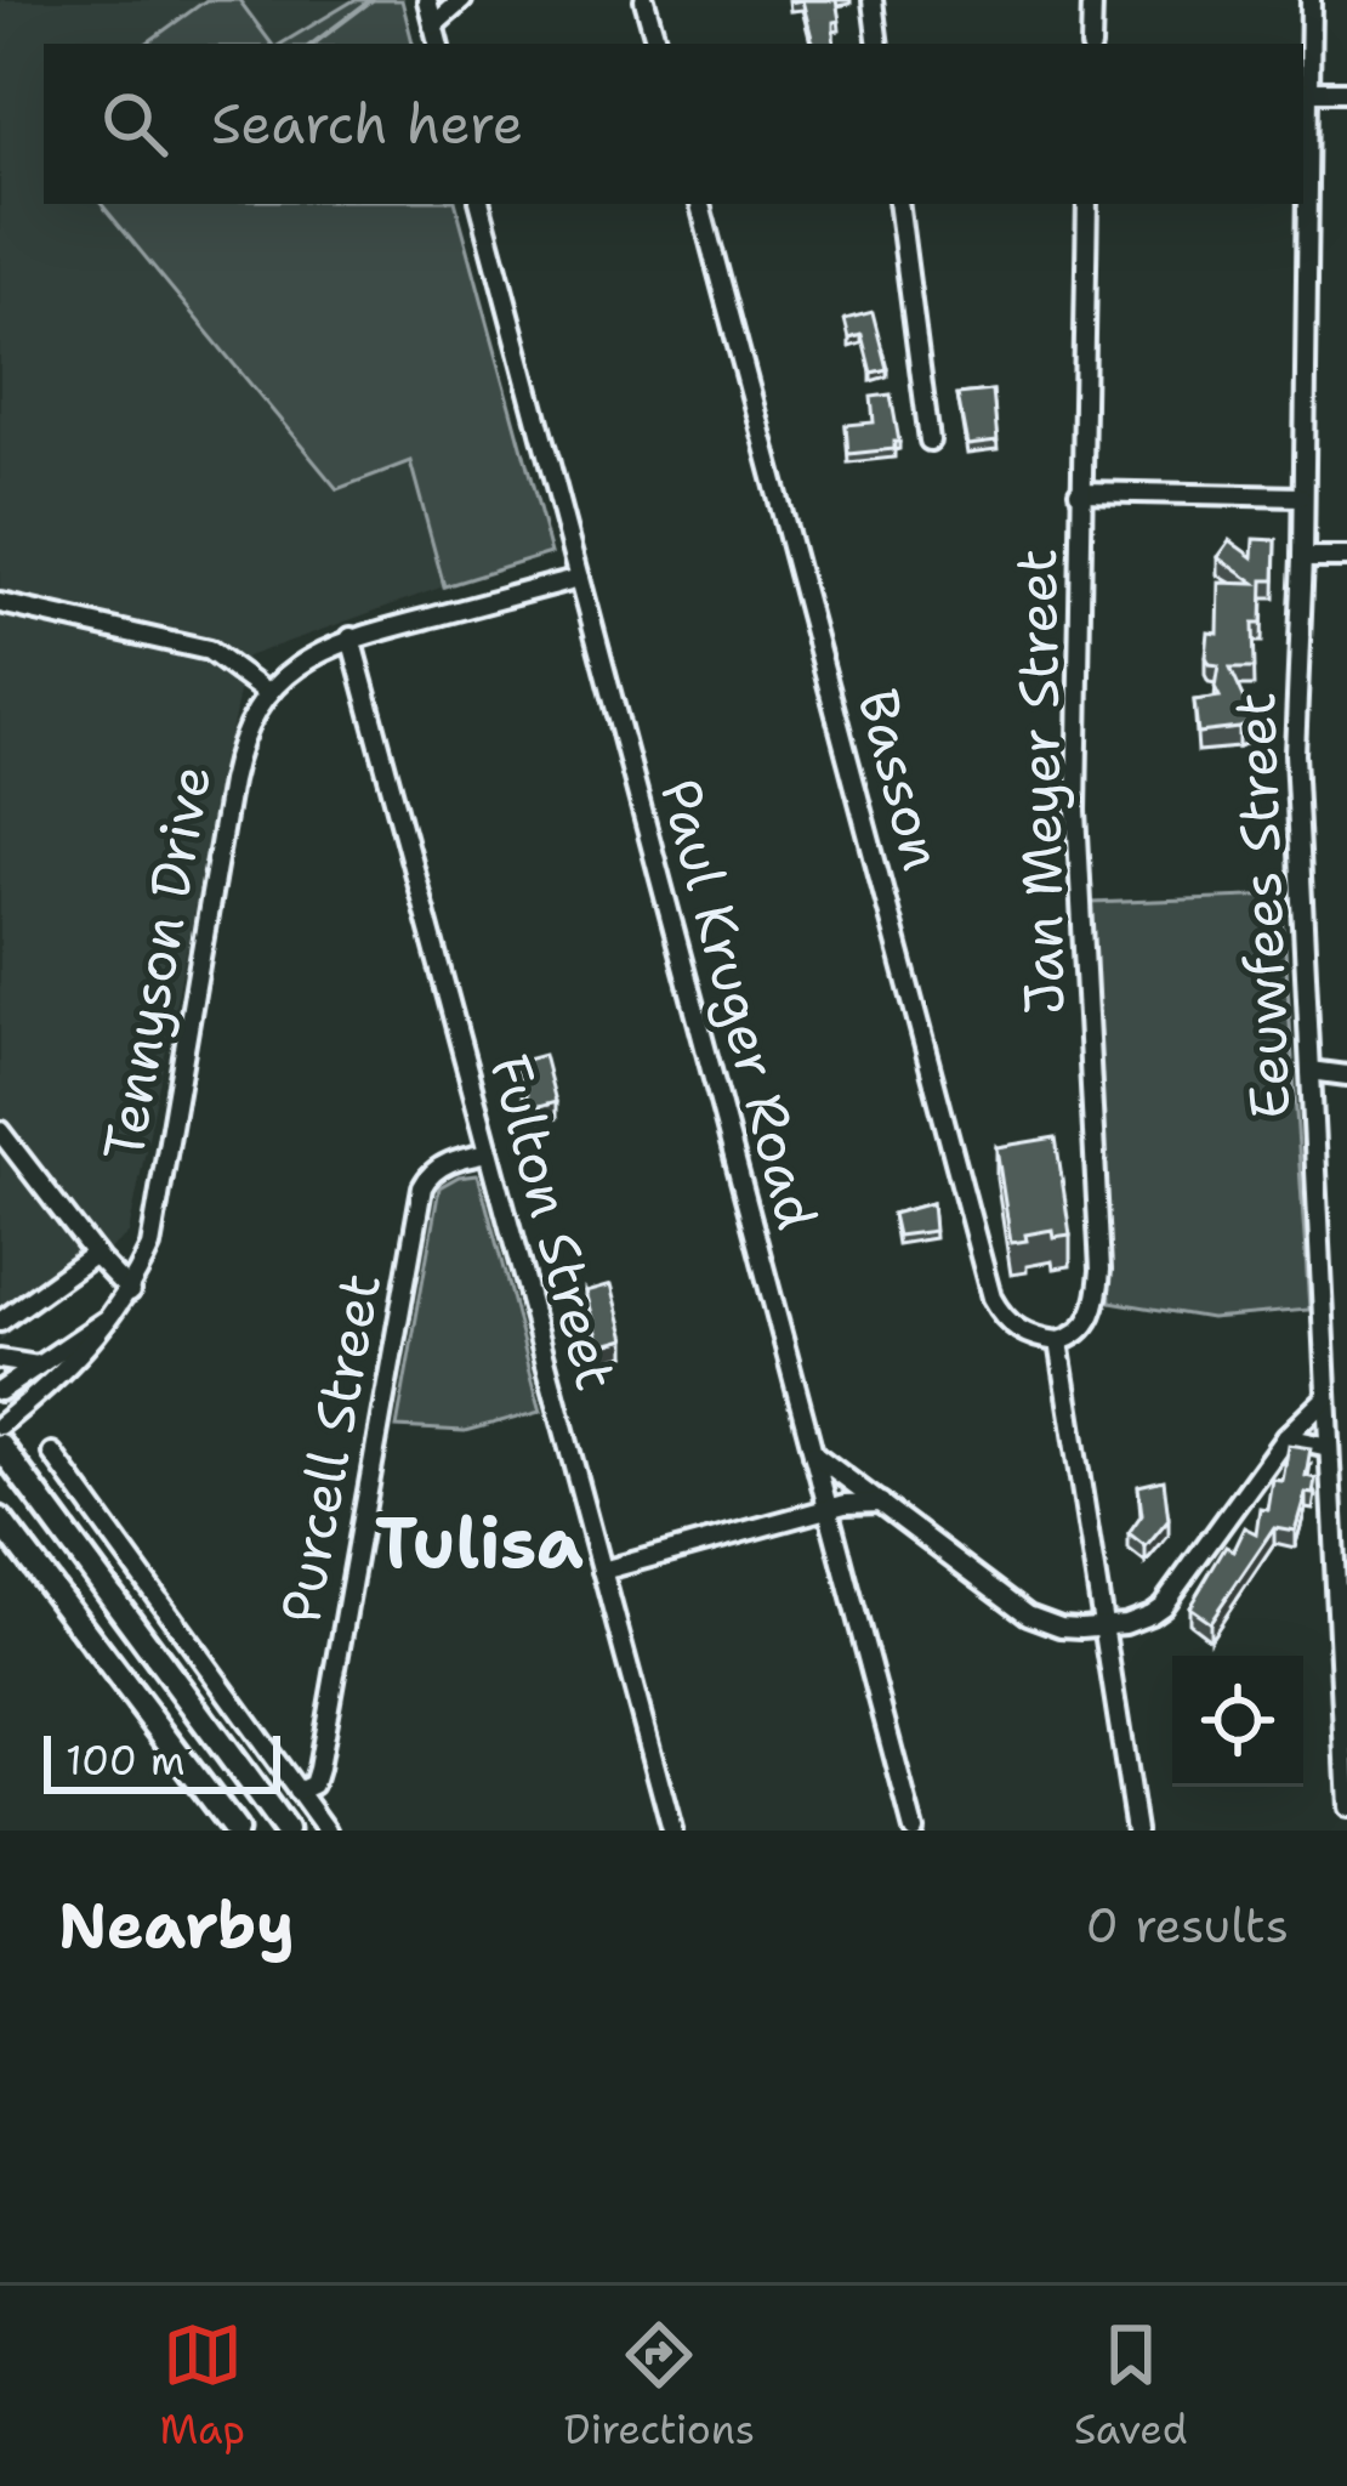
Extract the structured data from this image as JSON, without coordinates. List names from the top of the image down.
{
  "streets": {
    "street": [
      "Basson",
      "Jan Meyer Street",
      "Eeuwfees Street",
      "Tennyson Drive",
      "Paul Kruger Road",
      "Fulton Street",
      "Purcell Street"
    ]
  },
  "crossings": [
    ["Basson", "Jan Meyer Street"],
    ["Tennyson Drive", "Paul Kruger Road"],
    ["Tennyson Drive", "Fulton Street"],
    ["Fulton Street", "Purcell Street"]
  ],
  "districts": ["Tulisa"],
  "scale_bar": "100 m",
  "page": {
    "search": "Search here",
    "scale": "100 m",
    "heading": ["Nearby", "0 results"],
    "nav": ["Map", "Directions", "Saved"]
  }
}
